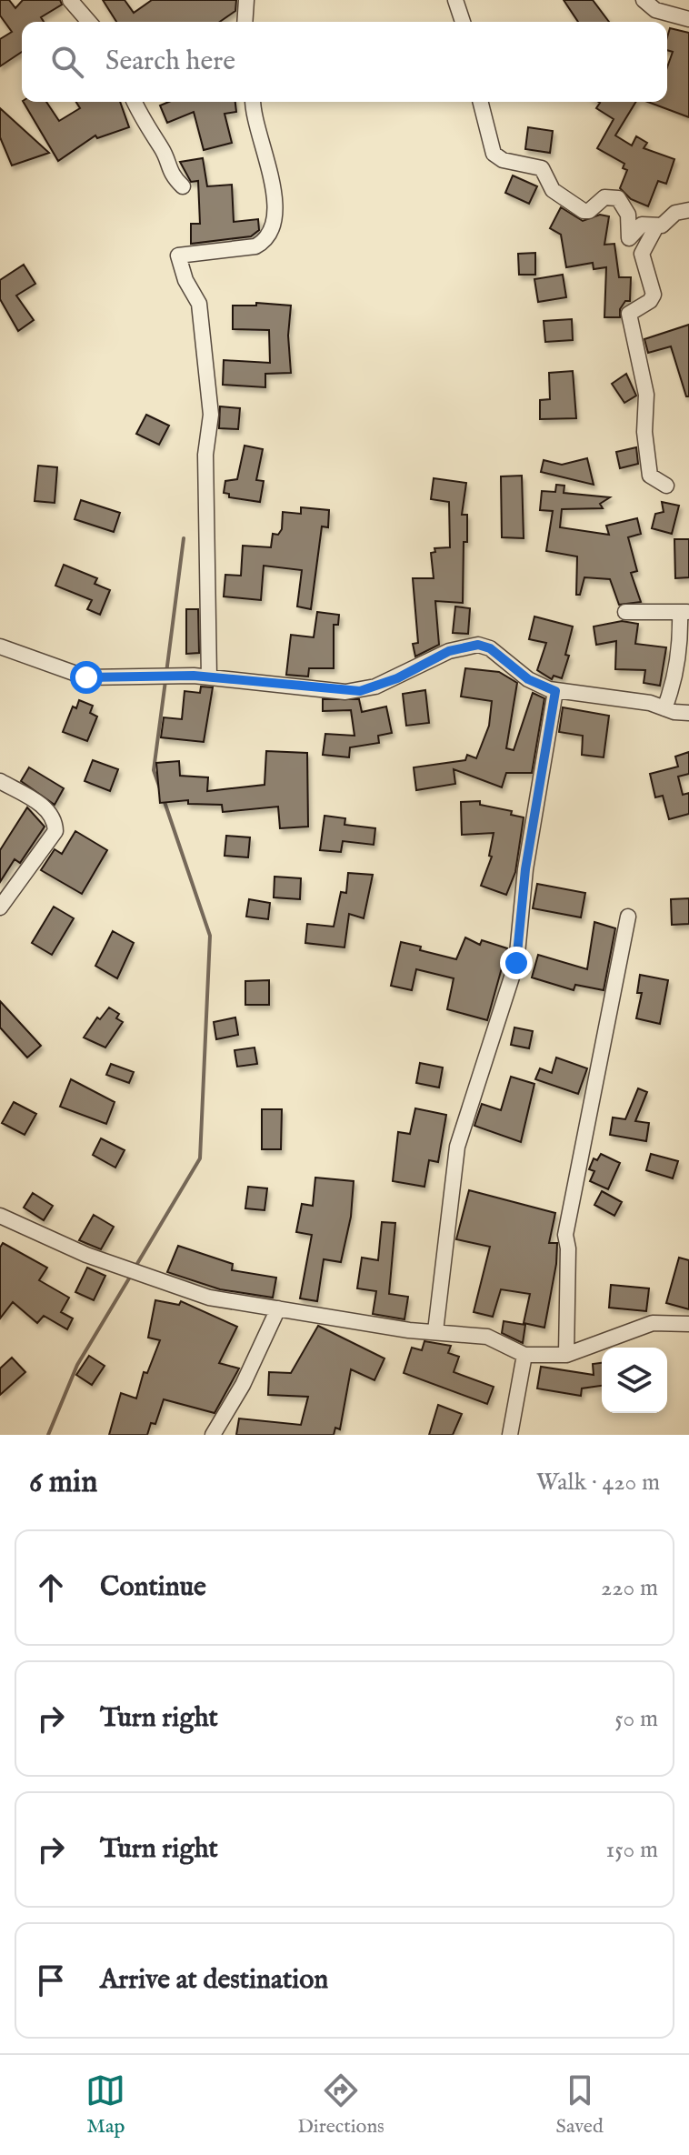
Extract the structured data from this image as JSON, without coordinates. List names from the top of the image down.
{
  "page": {
    "search": "Search here",
    "heading": ["6 min", "Walk · 420 m"],
    "list": [
      ["Continue", "220 m"],
      ["Turn right", "50 m"],
      ["Turn right", "150 m"],
      "Arrive at destination"
    ],
    "nav": ["Map", "Directions", "Saved"]
  }
}
